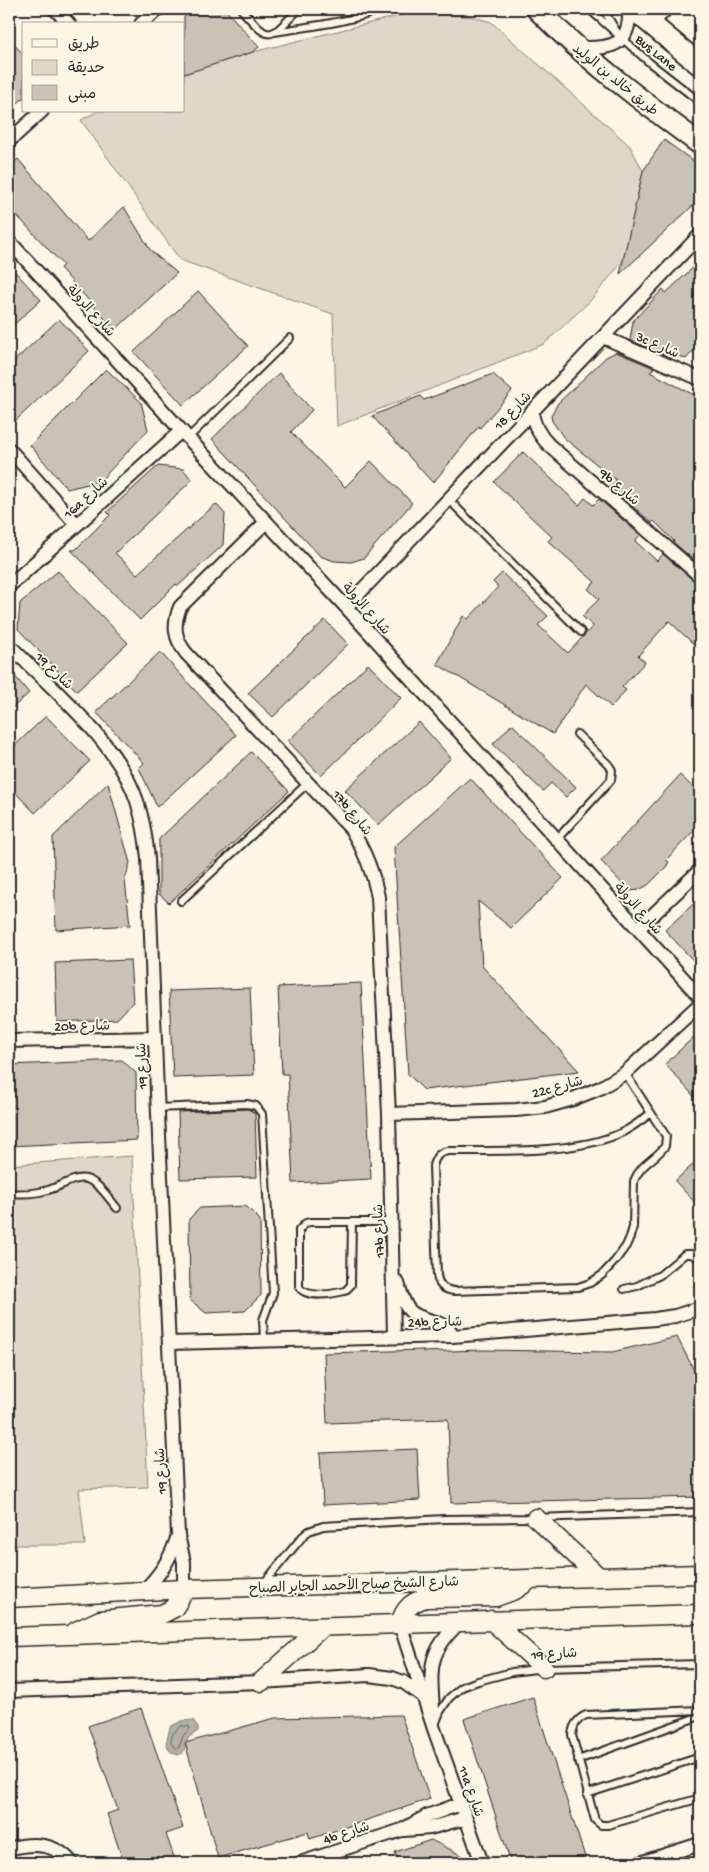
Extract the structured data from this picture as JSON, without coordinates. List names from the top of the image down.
{
  "streets": {
    "main road": ["طريق خالد بن الوليد", "شارع الشيخ صباح الأحمد الجابر الصباح"],
    "street": [
      "شارع الرولة",
      "3c شارع",
      "شارع 18",
      "9b شارع",
      "16a شارع",
      "شارع 19",
      "17b شارع",
      "20b شارع",
      "22c شارع",
      "24b شارع",
      "11a شارع",
      "4b شارع"
    ],
    "lane": ["Bus Lane"]
  },
  "crossings": [
    ["شارع الرولة", "شارع 18"],
    ["شارع الرولة", "16a شارع"],
    ["شارع الرولة", "17b شارع"],
    ["3c شارع", "شارع 18"],
    ["شارع 18", "9b شارع"],
    ["شارع 19", "20b شارع"],
    ["شارع 19", "24b شارع"],
    ["شارع 19", "شارع الشيخ صباح الأحمد الجابر الصباح"],
    ["شارع 19", "11a شارع"],
    ["17b شارع", "22c شارع"],
    ["17b شارع", "24b شارع"],
    ["11a شارع", "4b شارع"]
  ],
  "legend": ["طريق", "حديقة", "مبنى"]
}
